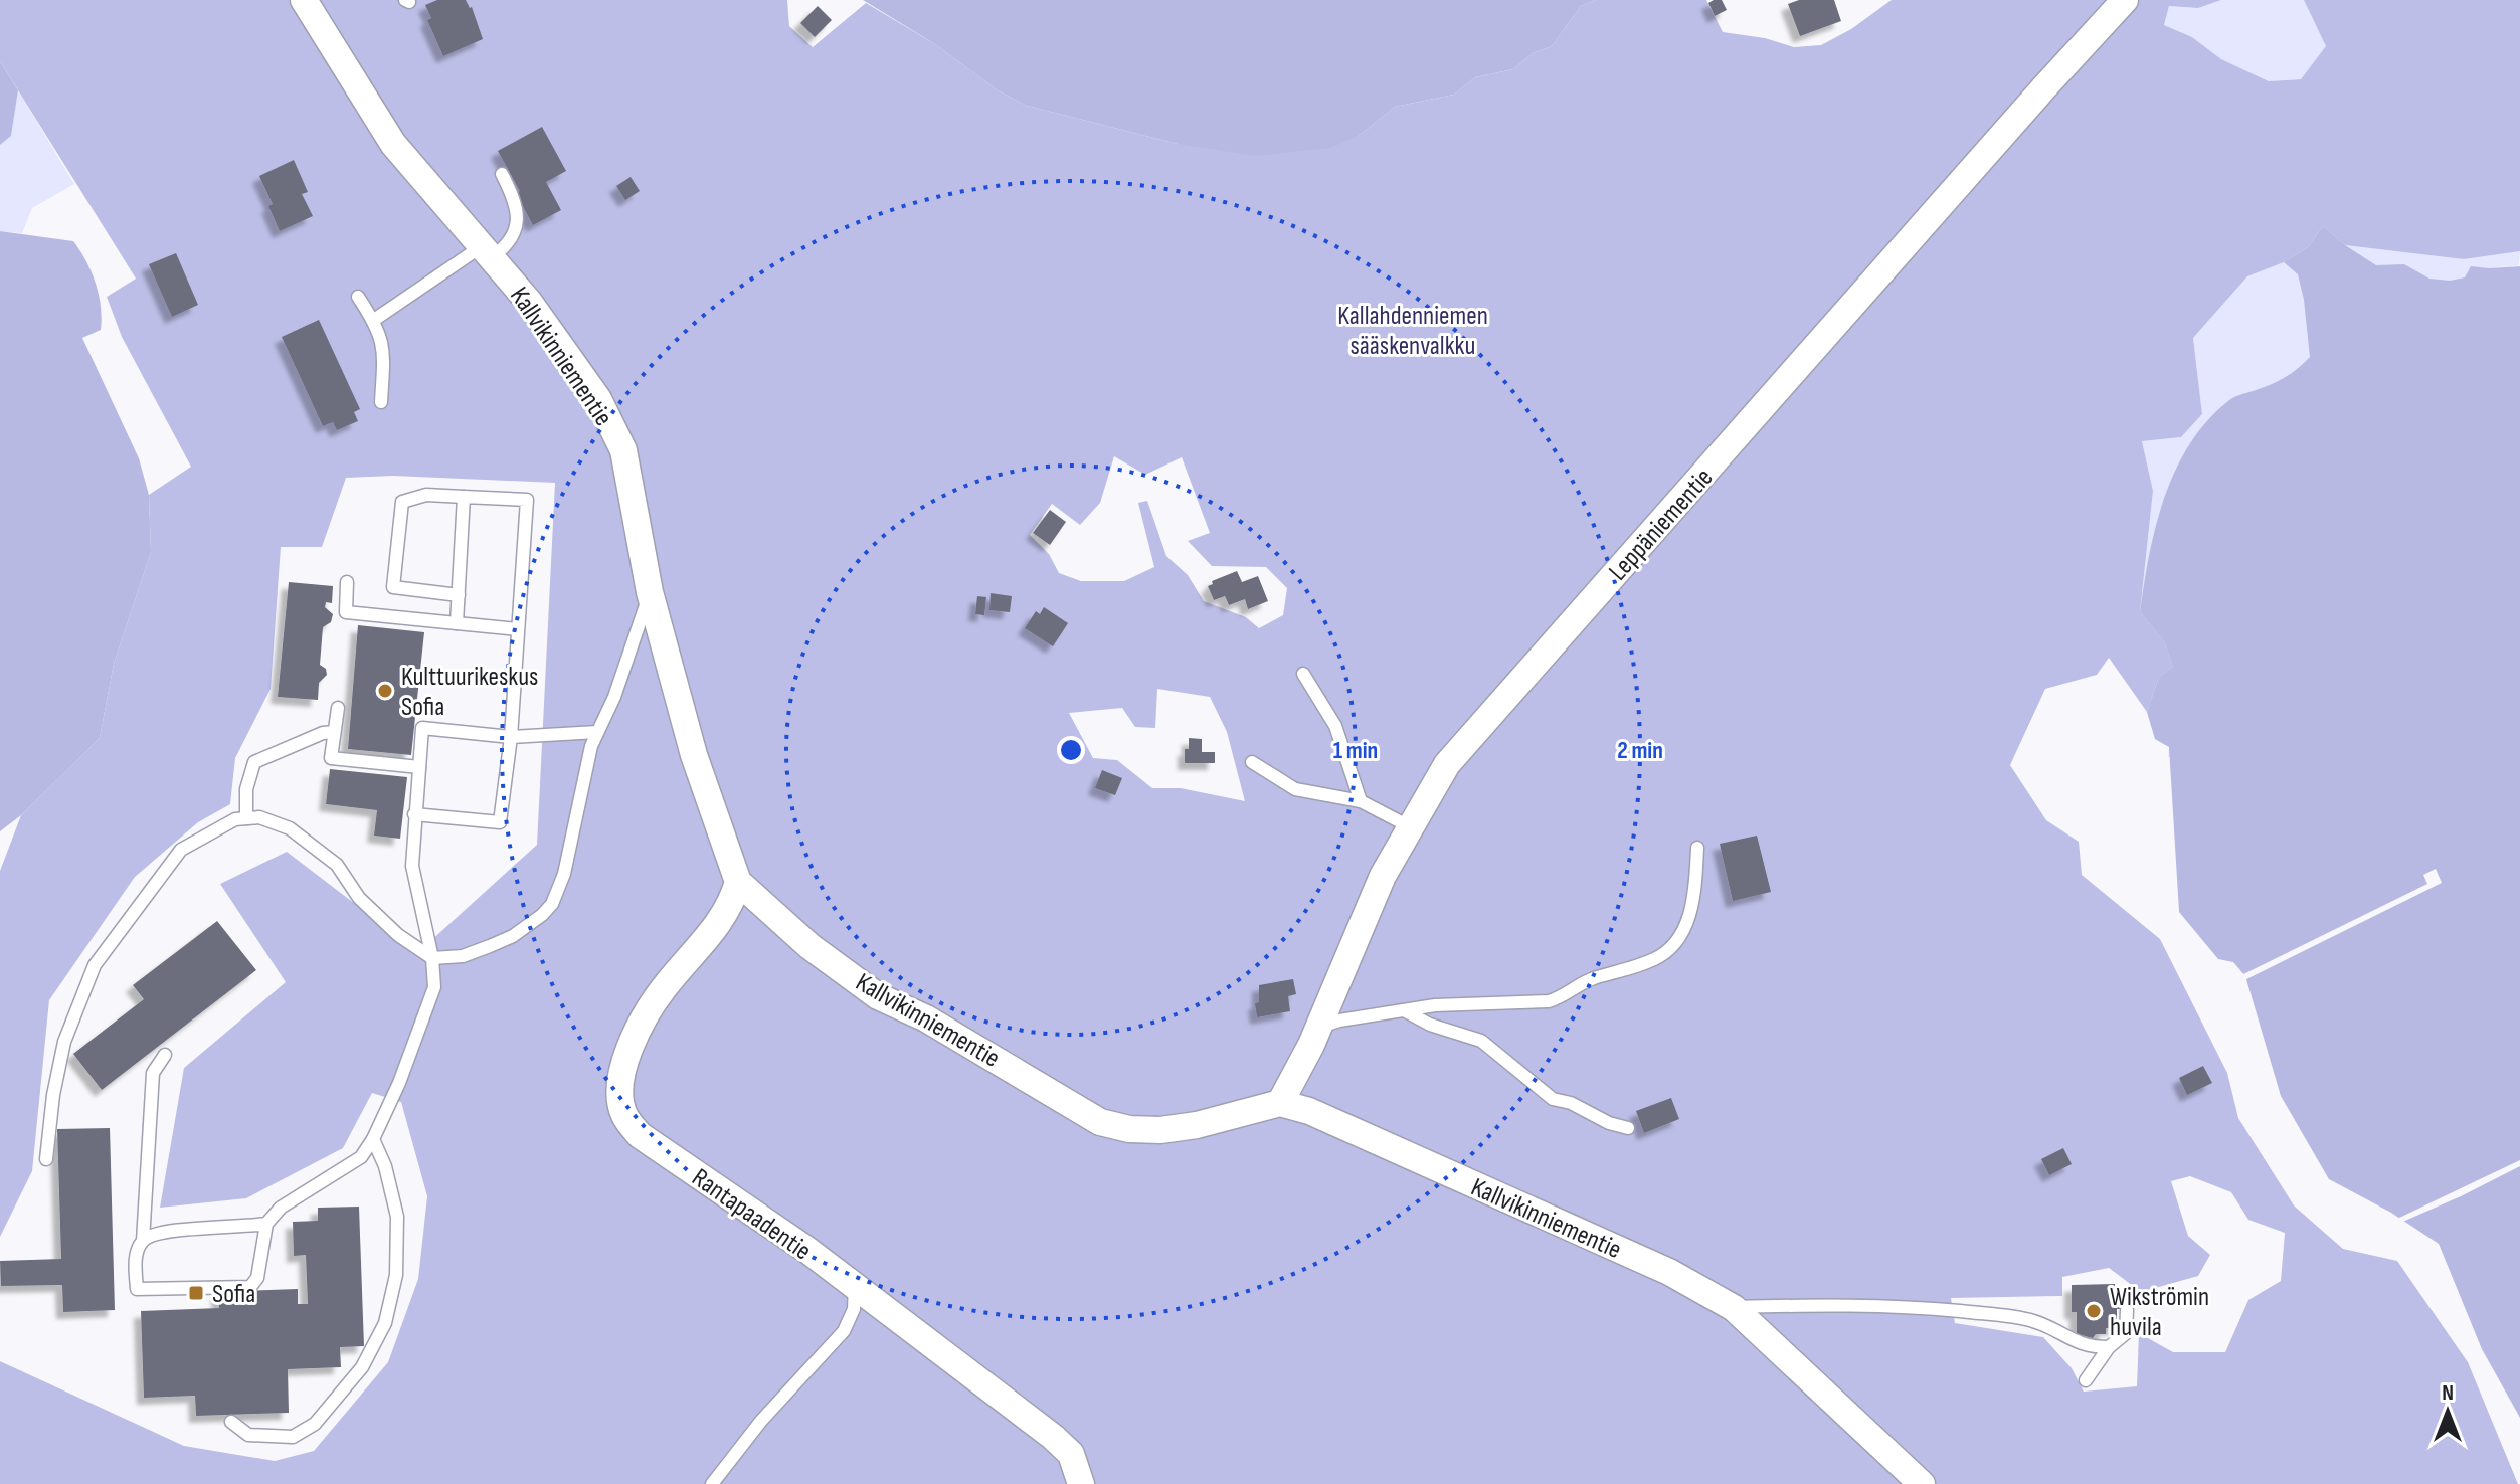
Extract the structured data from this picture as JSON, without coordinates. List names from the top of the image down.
{
  "streets": {
    "street": ["Kallvikinniementie", "Leppäniementie", "Rantapaadentie"]
  },
  "crossings": [
    ["Kallvikinniementie", "Leppäniementie"],
    ["Kallvikinniementie", "Rantapaadentie"]
  ],
  "parks": ["Kallahdenniemen sääskenvalkku"],
  "places": {
    "other": ["Kulttuurikeskus Sofia", "Wikströmin huvila"],
    "transit": ["Sofia"]
  },
  "north": "top",
  "rings": ["1 min", "2 min"]
}
